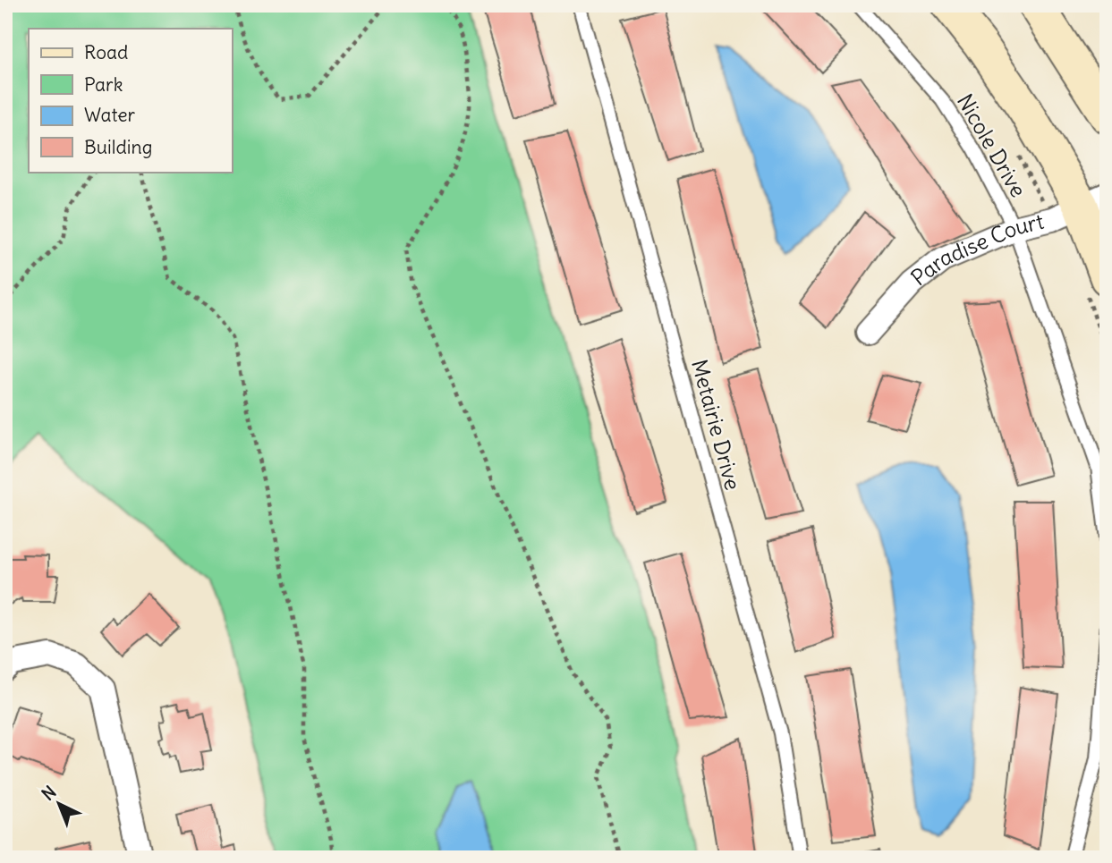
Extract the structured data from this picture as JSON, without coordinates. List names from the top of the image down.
{
  "streets": {
    "street": ["Paradise Court"],
    "lane": ["Nicole Drive", "Metairie Drive"]
  },
  "crossings": [
    ["Nicole Drive", "Paradise Court"]
  ],
  "legend": [
    "Road",
    "Park",
    "Water",
    "Building"
  ],
  "north": "top left"
}
